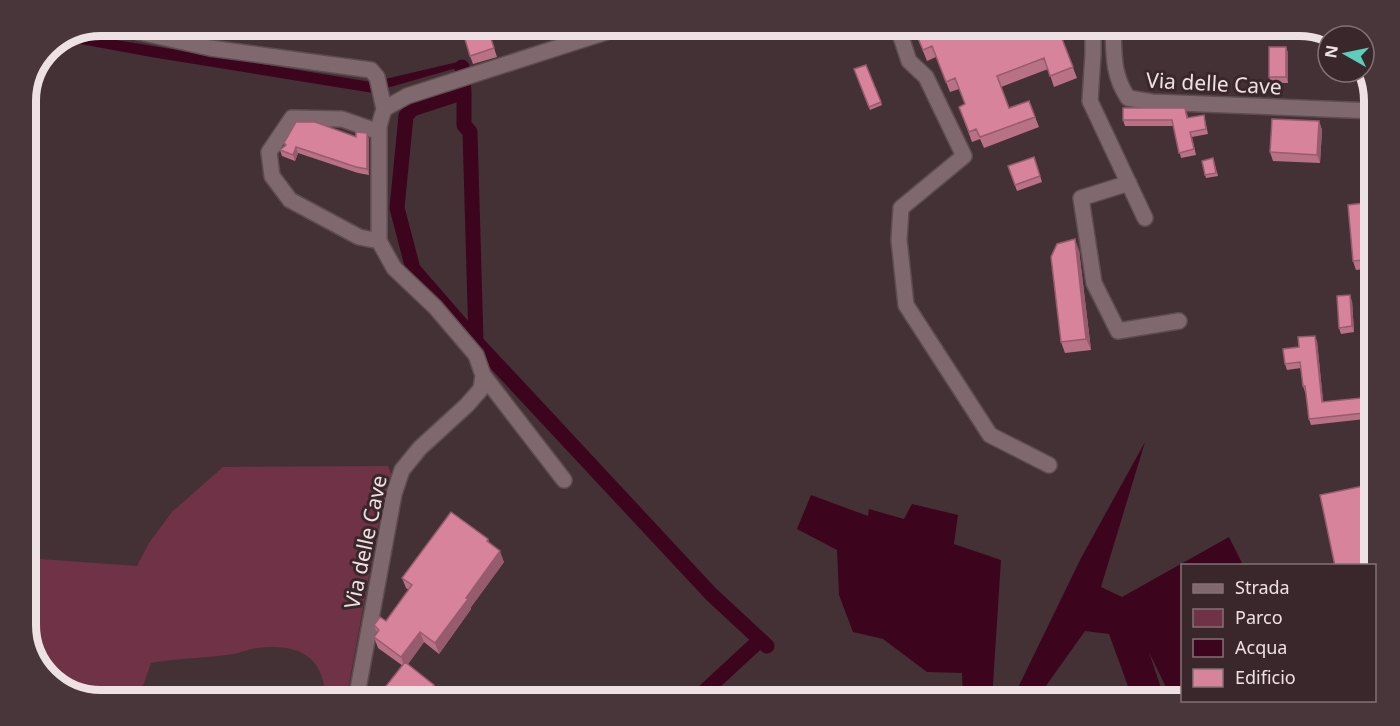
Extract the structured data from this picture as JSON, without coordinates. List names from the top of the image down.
{
  "streets": {
    "street": ["Via delle Cave"]
  },
  "legend": [
    "Strada",
    "Parco",
    "Acqua",
    "Edificio"
  ],
  "north": "left"
}
